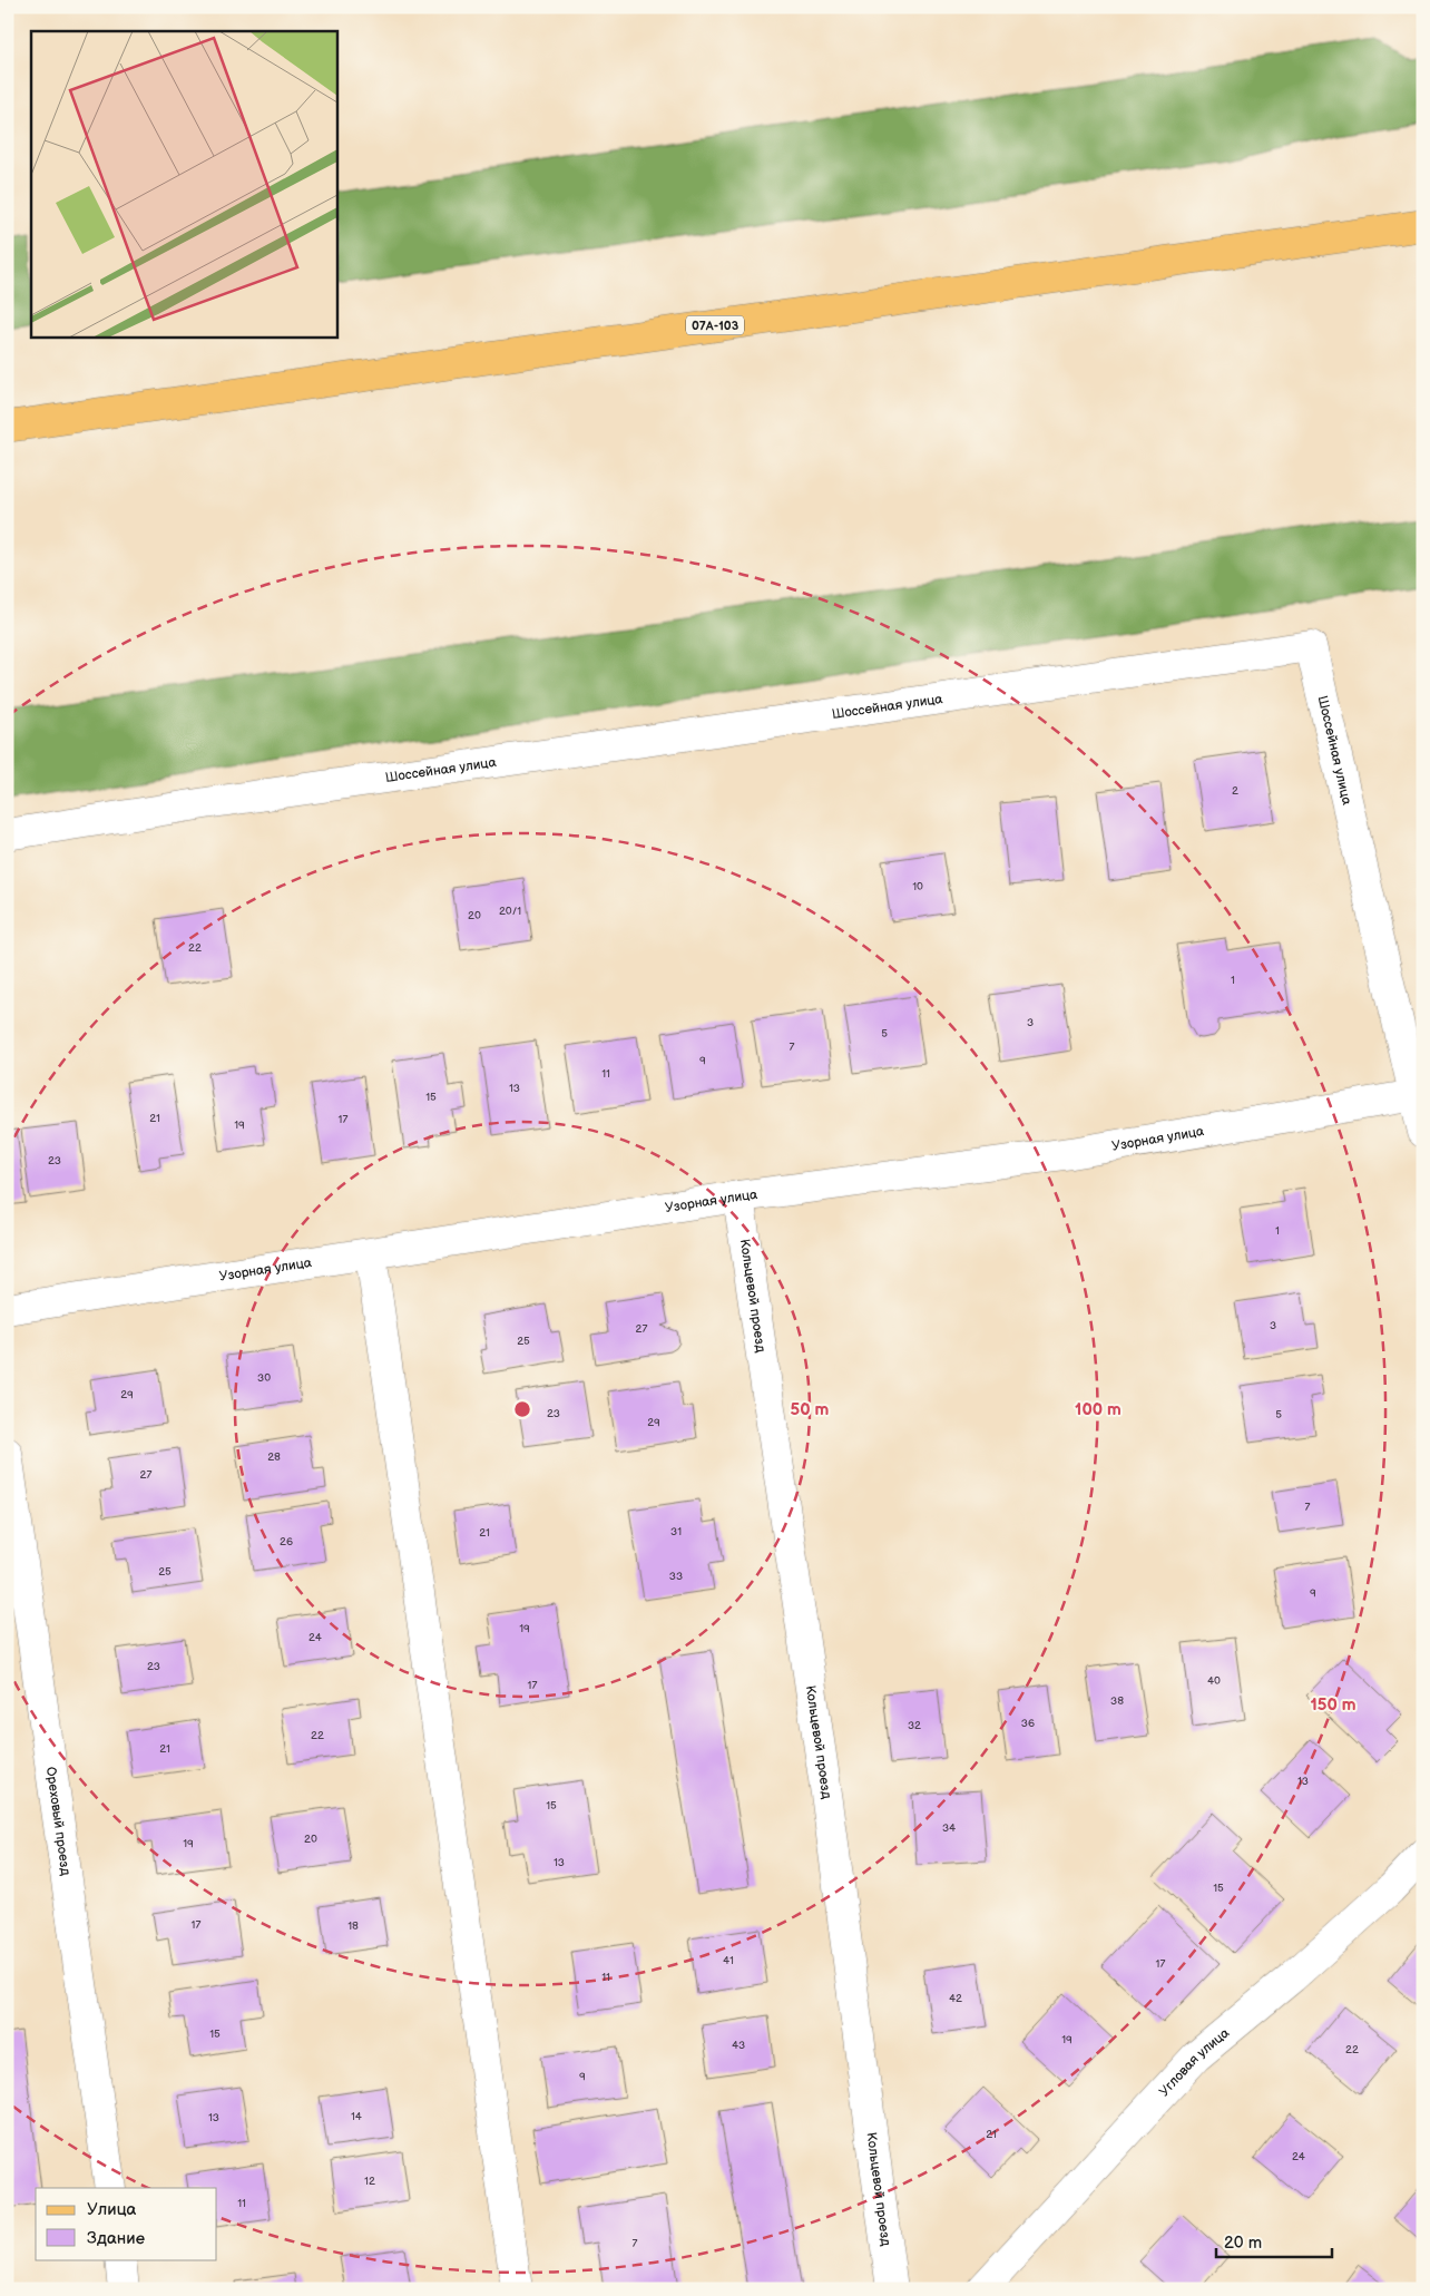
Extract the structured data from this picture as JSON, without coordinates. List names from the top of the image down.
{
  "streets": {
    "main road": ["07А-103"],
    "street": [
      "Шоссейная улица",
      "Узорная улица",
      "Кольцевой проезд",
      "Ореховый проезд",
      "Угловая улица"
    ]
  },
  "crossings": [
    ["Шоссейная улица", "Узорная улица"],
    ["Узорная улица", "Кольцевой проезд"]
  ],
  "house_numbers": [
    "2",
    "10",
    "20/1",
    "20",
    "22",
    "1",
    "3",
    "5",
    "7",
    "9",
    "11",
    "13",
    "15",
    "21",
    "17",
    "19",
    "23",
    "1",
    "3",
    "27",
    "25",
    "30",
    "29",
    "23",
    "5",
    "29",
    "28",
    "27",
    "7",
    "31",
    "21",
    "26",
    "25",
    "33",
    "9",
    "19",
    "24",
    "23",
    "40",
    "17",
    "38",
    "36",
    "32",
    "22",
    "21",
    "13",
    "15",
    "34",
    "20",
    "19",
    "13",
    "15",
    "17",
    "18",
    "41",
    "17",
    "11",
    "42",
    "15",
    "19",
    "43",
    "22",
    "9",
    "14",
    "13",
    "21",
    "24",
    "12",
    "11",
    "7"
  ],
  "legend": ["Улица", "Здание"],
  "scale_bar": "20 m",
  "rings": ["50 m", "100 m", "150 m"]
}
